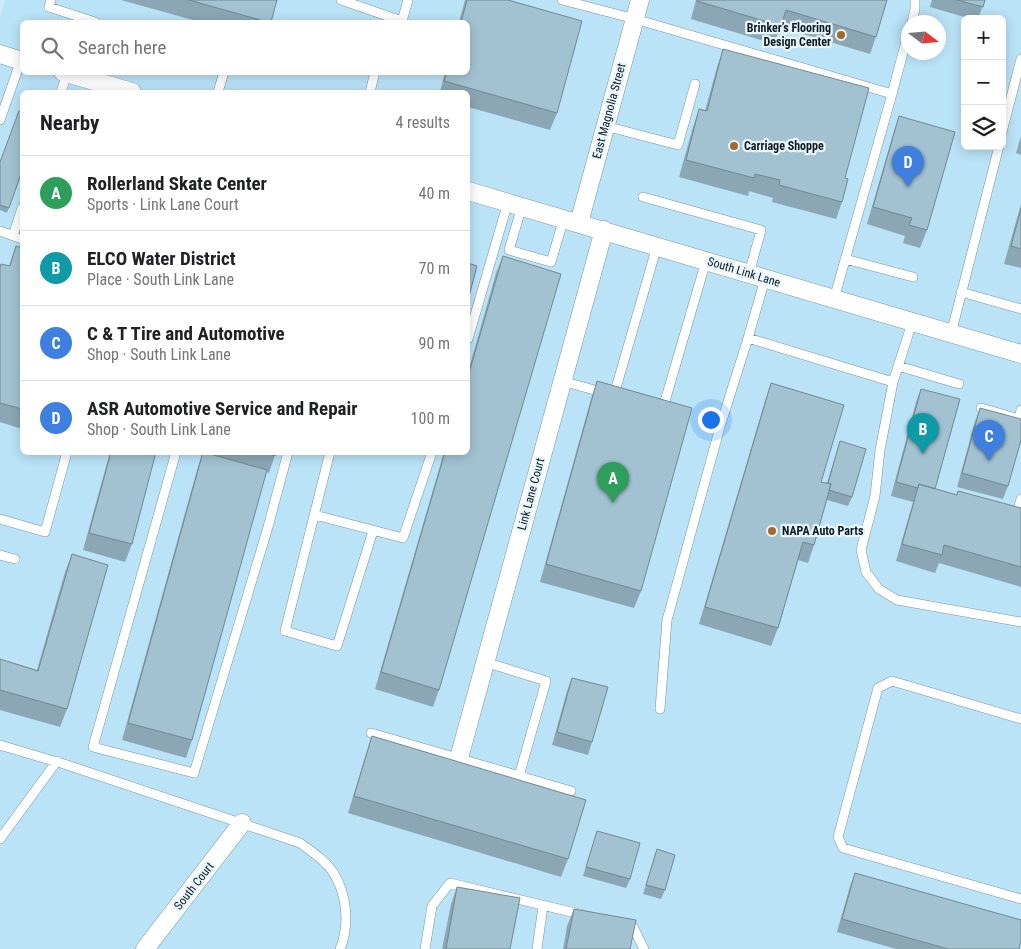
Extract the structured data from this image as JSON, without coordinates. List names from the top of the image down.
{
  "streets": {
    "street": [
      "East Magnolia Street",
      "South Link Lane",
      "Link Lane Court",
      "South Court"
    ]
  },
  "crossings": [
    ["East Magnolia Street", "South Link Lane"],
    ["South Link Lane", "Link Lane Court"]
  ],
  "places": ["Brinker’s Flooring Design Center", "Carriage Shoppe", "NAPA Auto Parts"],
  "north": "right",
  "page": {
    "map_buttons": ["+", "−"],
    "search": "Search here",
    "heading": ["Nearby", "4 results"],
    "pins": [
      "D",
      "B",
      "C",
      "A"
    ],
    "list": [
      {
        "mark": "A",
        "name": "Rollerland Skate Center",
        "note": "Sports · Link Lane Court",
        "value": "40 m"
      },
      {
        "mark": "B",
        "name": "ELCO Water District",
        "note": "Place · South Link Lane",
        "value": "70 m"
      },
      {
        "mark": "C",
        "name": "C & T Tire and Automotive",
        "note": "Shop · South Link Lane",
        "value": "90 m"
      },
      {
        "mark": "D",
        "name": "ASR Automotive Service and Repair",
        "note": "Shop · South Link Lane",
        "value": "100 m"
      }
    ]
  }
}
